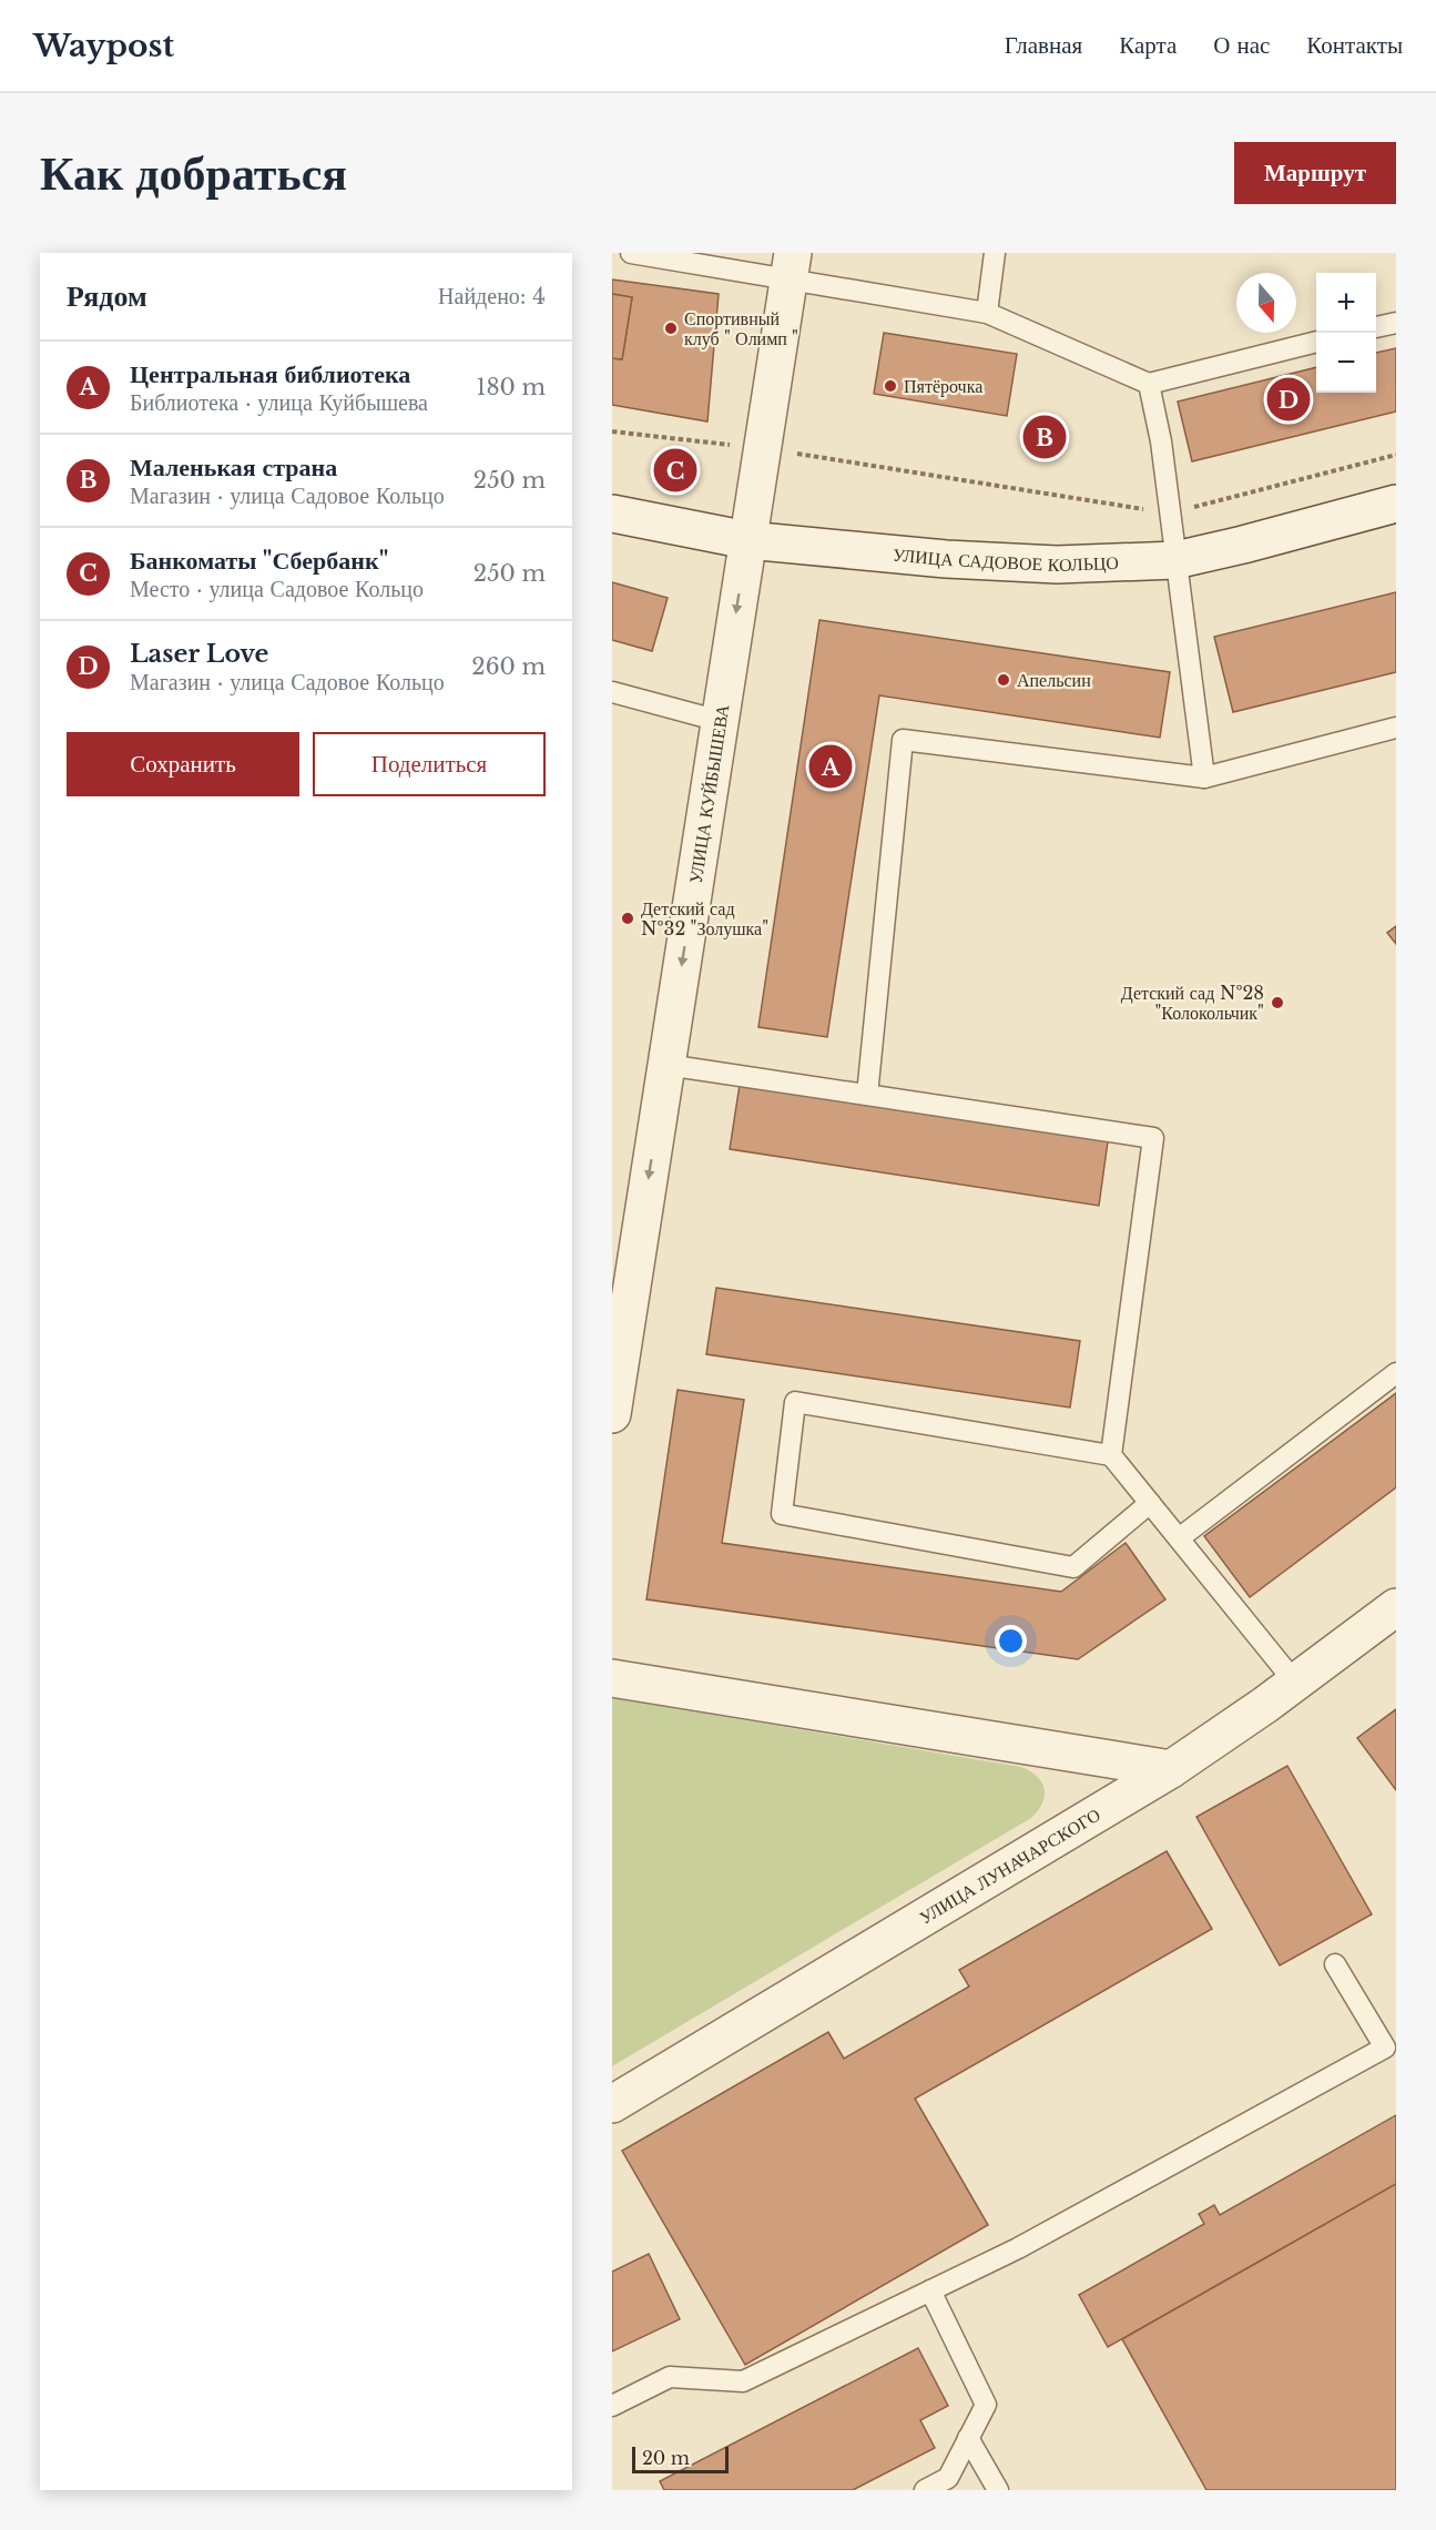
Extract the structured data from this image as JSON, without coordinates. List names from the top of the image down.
{
  "streets": {
    "street": ["УЛИЦА САДОВОЕ КОЛЬЦО", "УЛИЦА КУЙБЫШЕВА", "УЛИЦА ЛУНАЧАРСКОГО"]
  },
  "crossings": [
    ["УЛИЦА САДОВОЕ КОЛЬЦО", "УЛИЦА КУЙБЫШЕВА"]
  ],
  "one_way": ["УЛИЦА КУЙБЫШЕВА"],
  "places": [
    "Спортивный клуб \" Олимп \"",
    "Пятёрочка",
    "Апельсин",
    "Детский сад №32 \"Золушка\"",
    "Детский сад №28 \"Колокольчик\""
  ],
  "scale_bar": "20 m",
  "north": "bottom",
  "page": {
    "header": "Waypost",
    "nav": [
      "Главная",
      "Карта",
      "О нас",
      "Контакты"
    ],
    "buttons": [
      "Маршрут",
      ["Сохранить", "Поделиться"]
    ],
    "title": "Как добраться",
    "heading": ["Рядом", "Найдено: 4"],
    "map_buttons": ["+", "−"],
    "list": [
      {
        "mark": "A",
        "name": "Центральная библиотека",
        "note": "Библиотека · улица Куйбышева",
        "value": "180 m"
      },
      {
        "mark": "B",
        "name": "Маленькая страна",
        "note": "Магазин · улица Садовое Кольцо",
        "value": "250 m"
      },
      {
        "mark": "C",
        "name": "Банкоматы \"Сбербанк\"",
        "note": "Место · улица Садовое Кольцо",
        "value": "250 m"
      },
      {
        "mark": "D",
        "name": "Laser Love",
        "note": "Магазин · улица Садовое Кольцо",
        "value": "260 m"
      }
    ],
    "pins": [
      "D",
      "B",
      "C",
      "A"
    ],
    "scale": "20 m"
  }
}
